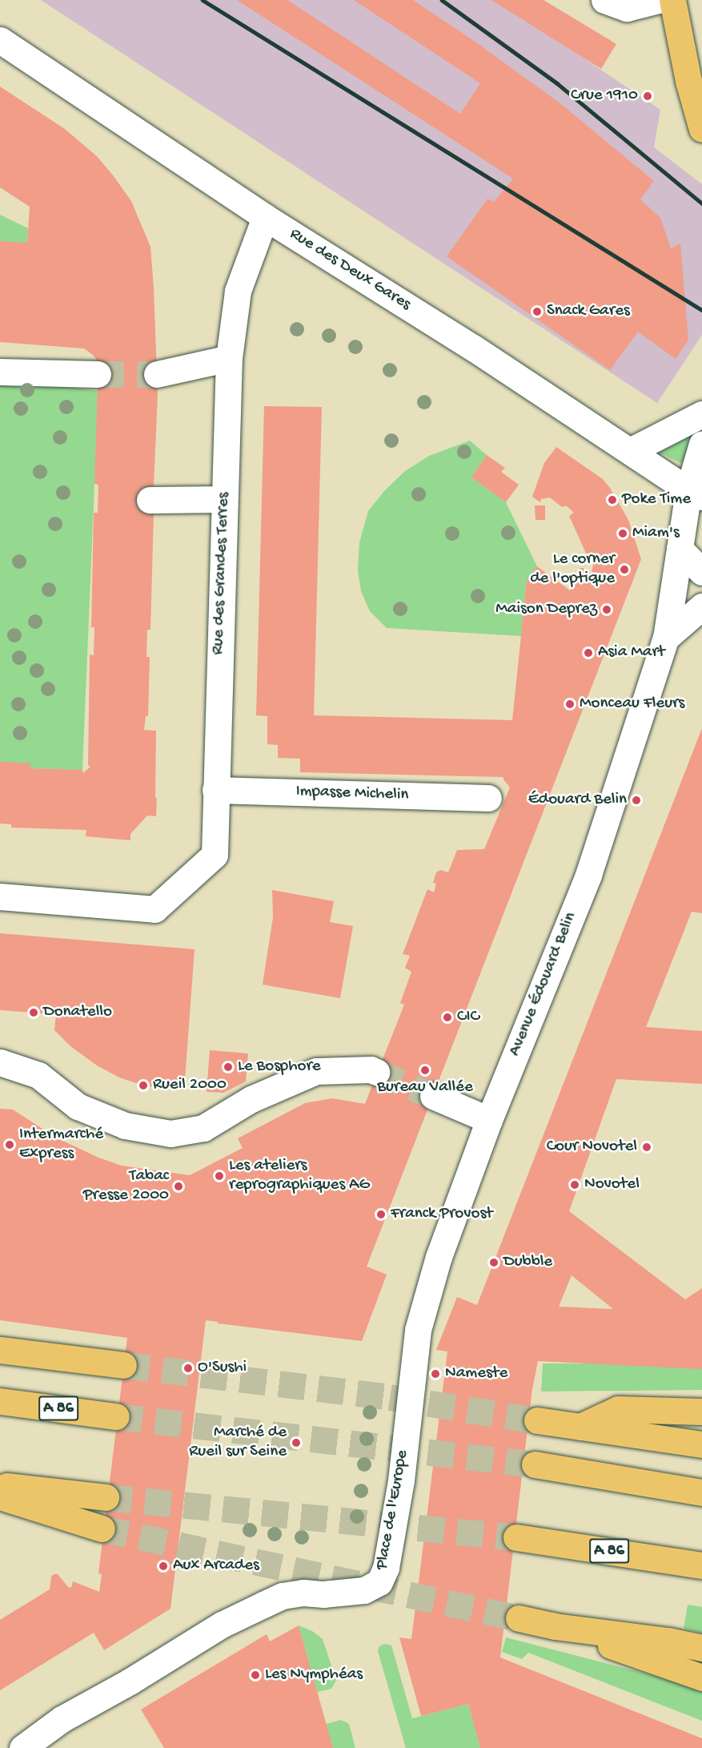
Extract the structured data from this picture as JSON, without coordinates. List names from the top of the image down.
{
  "streets": {
    "main road": ["A 86"],
    "street": [
      "Rue des Deux Gares",
      "Rue des Grandes Terres",
      "Impasse Michelin",
      "Avenue Édouard Belin",
      "Place de l'Europe"
    ]
  },
  "crossings": [
    ["Rue des Deux Gares", "Rue des Grandes Terres"],
    ["Rue des Deux Gares", "Avenue Édouard Belin"],
    ["Rue des Grandes Terres", "Impasse Michelin"],
    ["Avenue Édouard Belin", "Place de l'Europe"]
  ],
  "places": [
    "Crue 1910",
    "Snack Gares",
    "Poke Time",
    "Miam's",
    "Le corner de l'optique",
    "Maison Deprez",
    "Asia Mart",
    "Monceau Fleurs",
    "Édouard Belin",
    "Donatello",
    "CIC",
    "Le Bosphore",
    "Bureau Vallée",
    "Rueil 2000",
    "Intermarché Express",
    "Cour Novotel",
    "Les ateliers reprographiques AG",
    "Novotel",
    "Tabac Presse 2000",
    "Franck Provost",
    "Dubble",
    "O'Sushi",
    "Nameste",
    "Marché de Rueil sur Seine",
    "Aux Arcades",
    "Les Nymphéas"
  ]
}
